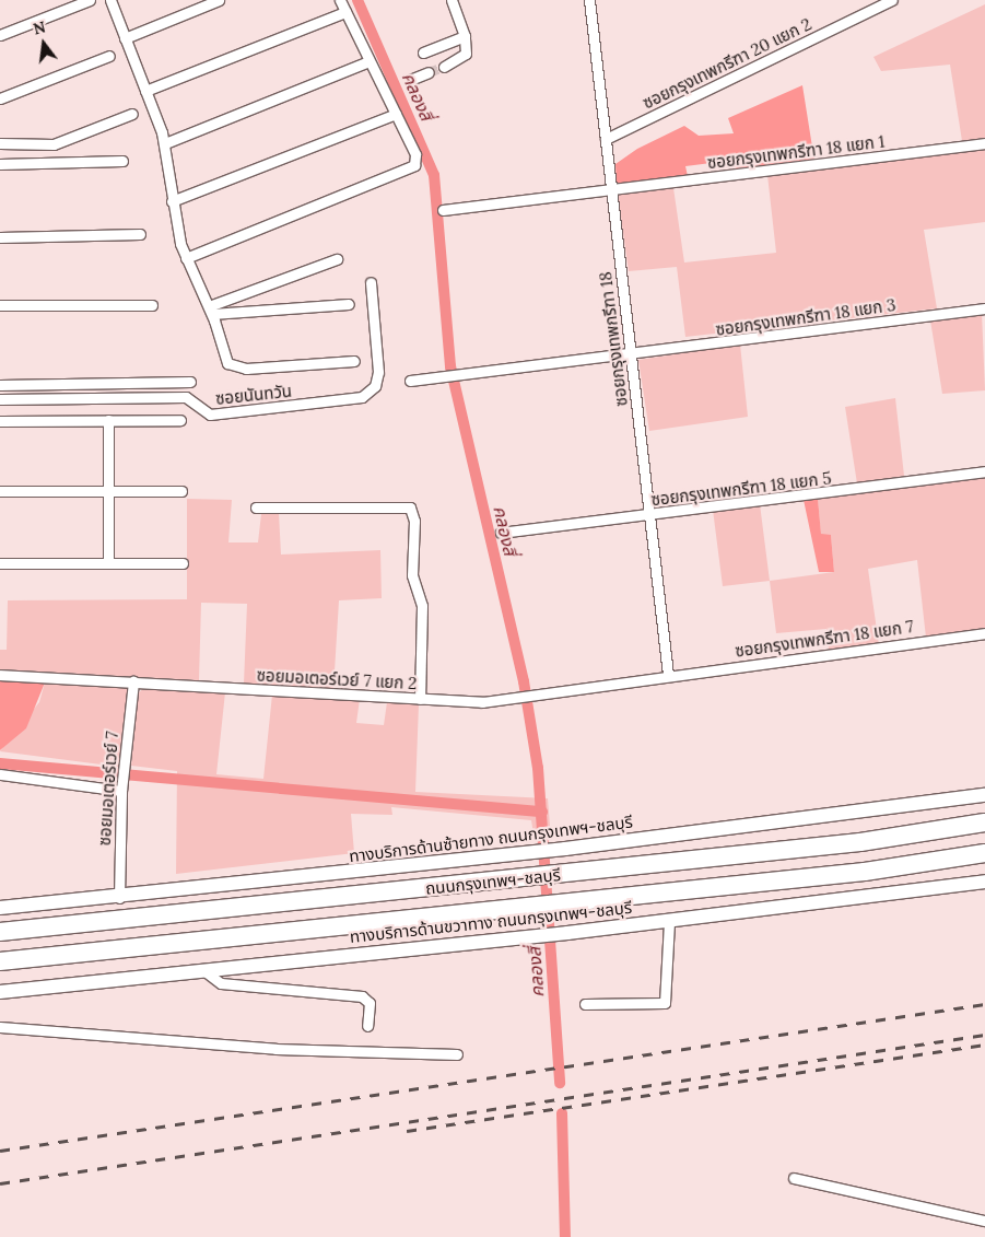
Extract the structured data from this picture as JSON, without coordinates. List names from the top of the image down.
{
  "streets": {
    "highway": ["ถนนกรุงเทพฯ-ชลบุรี"],
    "main road": ["ทางบริการด้านซ้ายทาง ถนนกรุงเทพฯ-ชลบุรี", "ทางบริการด้านขวาทาง ถนนกรุงเทพฯ-ชลบุรี"],
    "street": [
      "ซอยกรุงเทพกรีฑา 20 แยก 2",
      "ซอยกรุงเทพกรีฑา 18 แยก 1",
      "ซอยกรุงเทพกรีฑา 18 แยก 3",
      "ซอยกรุงเทพกรีฑา 18",
      "ซอยนันทวัน",
      "ซอยกรุงเทพกรีฑา 18 แยก 5",
      "ซอยกรุงเทพกรีฑา 18 แยก 7",
      "ซอยมอเตอร์เวย์ 7 แยก 2",
      "ซอยมอเตอร์เวย์ 7"
    ]
  },
  "crossings": [
    ["ซอยกรุงเทพกรีฑา 20 แยก 2", "ซอยกรุงเทพกรีฑา 18"],
    ["ซอยกรุงเทพกรีฑา 18 แยก 1", "ซอยกรุงเทพกรีฑา 18"],
    ["ซอยกรุงเทพกรีฑา 18 แยก 3", "ซอยกรุงเทพกรีฑา 18"],
    ["ซอยกรุงเทพกรีฑา 18", "ซอยกรุงเทพกรีฑา 18 แยก 5"],
    ["ซอยกรุงเทพกรีฑา 18", "ซอยกรุงเทพกรีฑา 18 แยก 7"],
    ["ซอยกรุงเทพกรีฑา 18 แยก 7", "ซอยมอเตอร์เวย์ 7 แยก 2"],
    ["ซอยมอเตอร์เวย์ 7 แยก 2", "ซอยมอเตอร์เวย์ 7"],
    ["ซอยมอเตอร์เวย์ 7", "ทางบริการด้านซ้ายทาง ถนนกรุงเทพฯ-ชลบุรี"]
  ],
  "water": ["คลองสี่"],
  "north": "top"
}
